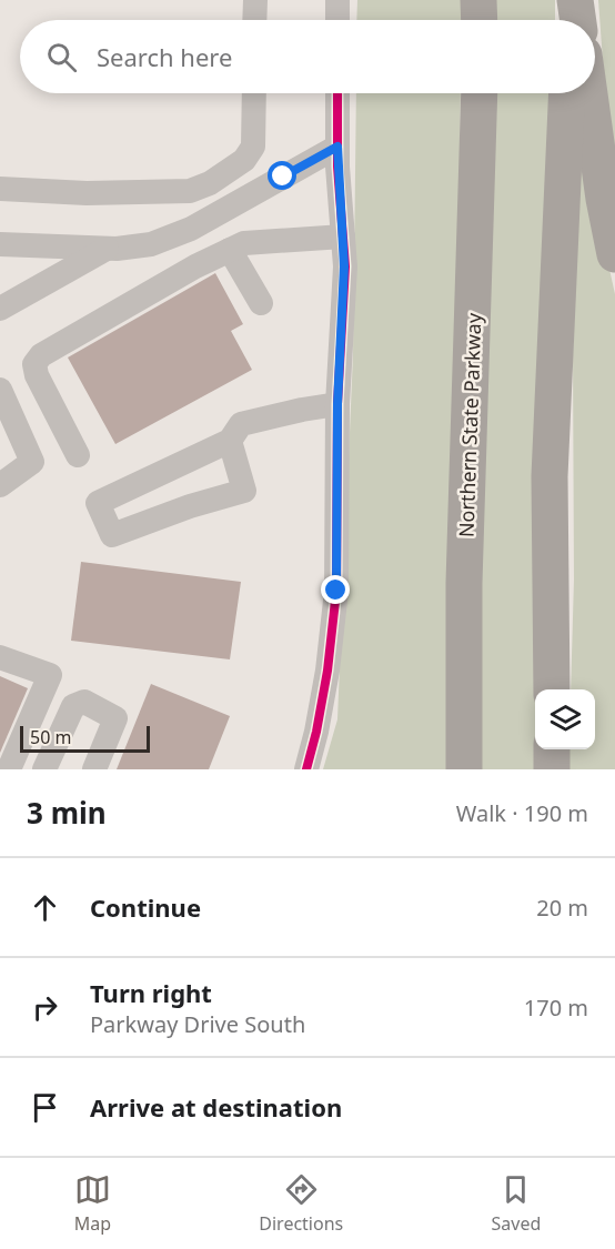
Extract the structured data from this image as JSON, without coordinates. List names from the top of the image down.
{
  "streets": {
    "highway": ["Northern State Parkway"]
  },
  "scale_bar": "50 m",
  "page": {
    "search": "Search here",
    "scale": "50 m",
    "heading": ["3 min", "Walk · 190 m"],
    "list": [
      ["Continue", "20 m"],
      ["Turn right", "Parkway Drive South", "170 m"],
      "Arrive at destination"
    ],
    "nav": ["Map", "Directions", "Saved"]
  }
}
